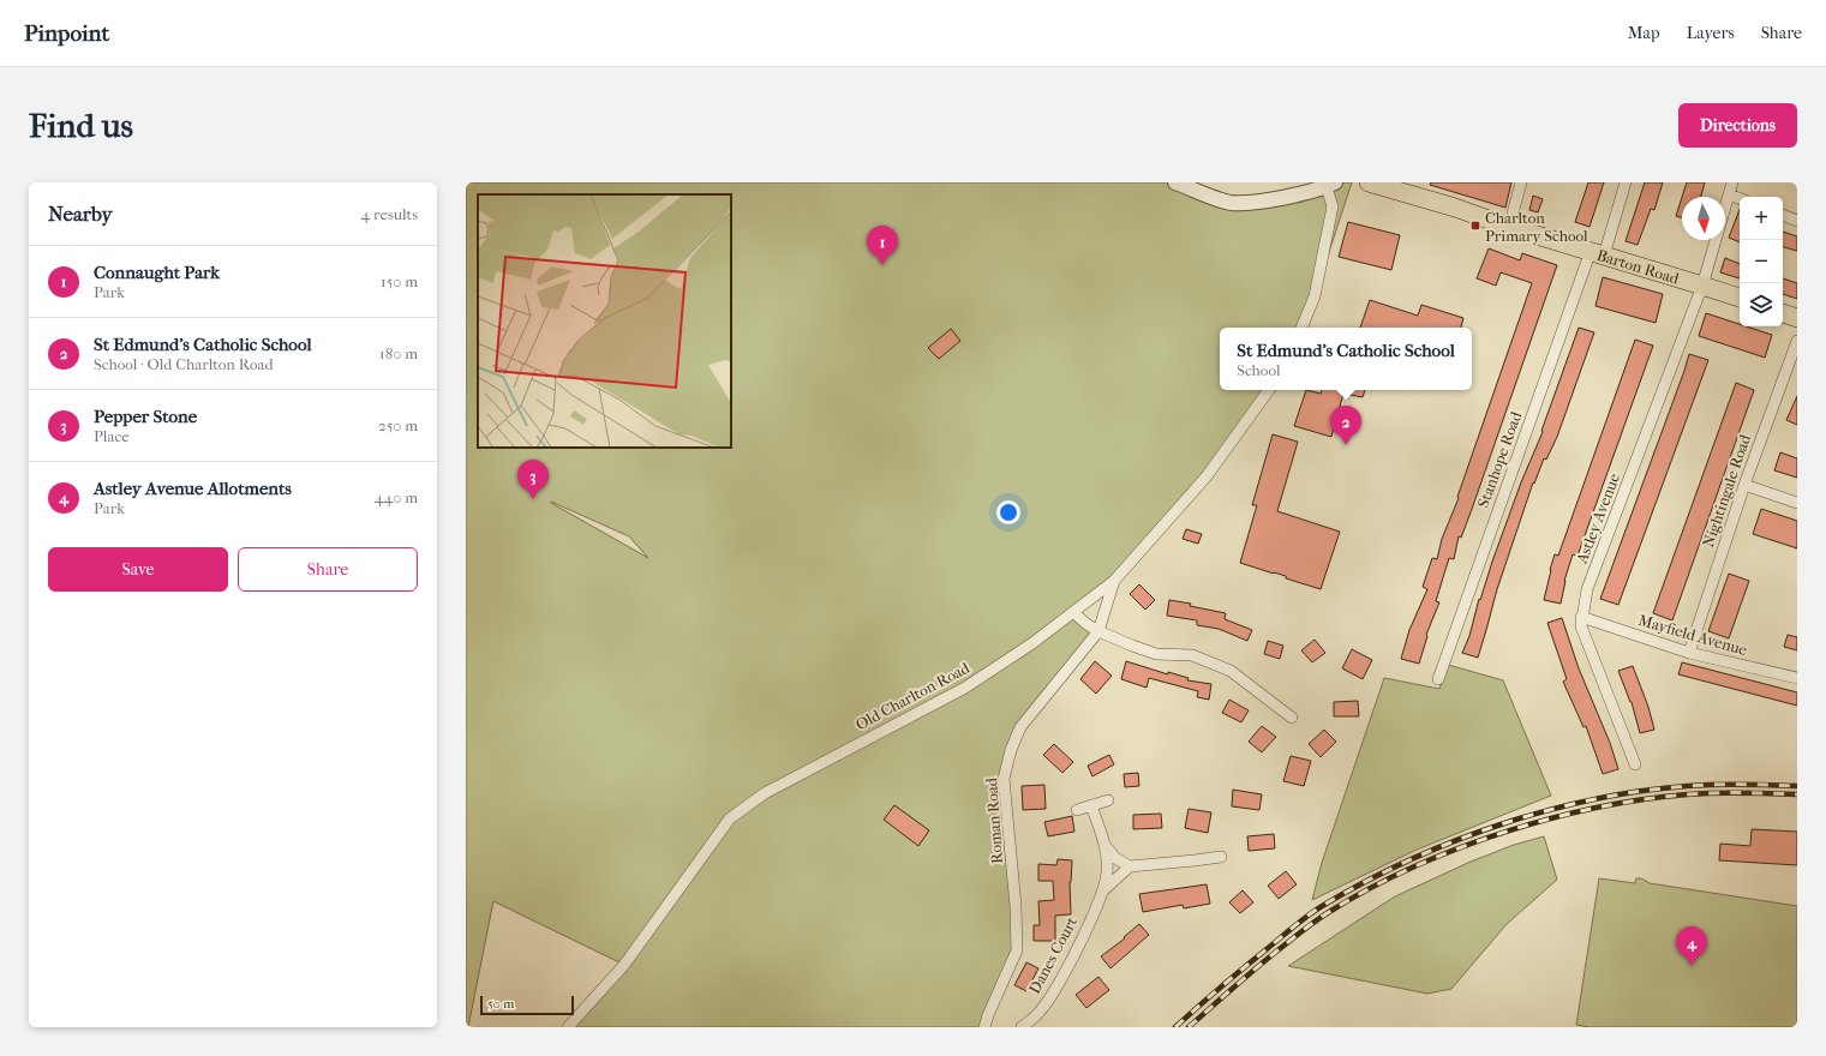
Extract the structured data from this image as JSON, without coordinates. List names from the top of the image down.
{
  "streets": {
    "main road": ["Barton Road"],
    "street": [
      "Stanhope Road",
      "Nightingale Road",
      "Astley Avenue",
      "Mayfield Avenue",
      "Old Charlton Road",
      "Roman Road",
      "Danes Court"
    ]
  },
  "crossings": [
    ["Barton Road", "Stanhope Road"],
    ["Barton Road", "Astley Avenue"],
    ["Nightingale Road", "Mayfield Avenue"],
    ["Astley Avenue", "Mayfield Avenue"],
    ["Old Charlton Road", "Roman Road"]
  ],
  "places": {
    "transit": ["Charlton Primary School"]
  },
  "scale_bar": "50 m",
  "north": "bottom",
  "page": {
    "header": "Pinpoint",
    "nav": ["Map", "Layers", "Share"],
    "buttons": [
      "Directions",
      ["Save", "Share"]
    ],
    "title": "Find us",
    "heading": ["Nearby", "4 results"],
    "map_buttons": ["+", "−"],
    "pins": [
      "1",
      "2",
      "3",
      "4"
    ],
    "list": [
      {
        "mark": "1",
        "name": "Connaught Park",
        "note": "Park",
        "value": "150 m"
      },
      {
        "mark": "2",
        "name": "St Edmund's Catholic School",
        "note": "School · Old Charlton Road",
        "value": "180 m"
      },
      {
        "mark": "3",
        "name": "Pepper Stone",
        "note": "Place",
        "value": "250 m"
      },
      {
        "mark": "4",
        "name": "Astley Avenue Allotments",
        "note": "Park",
        "value": "440 m"
      }
    ],
    "popup": ["St Edmund's Catholic School", "School"],
    "scale": "50 m"
  }
}
